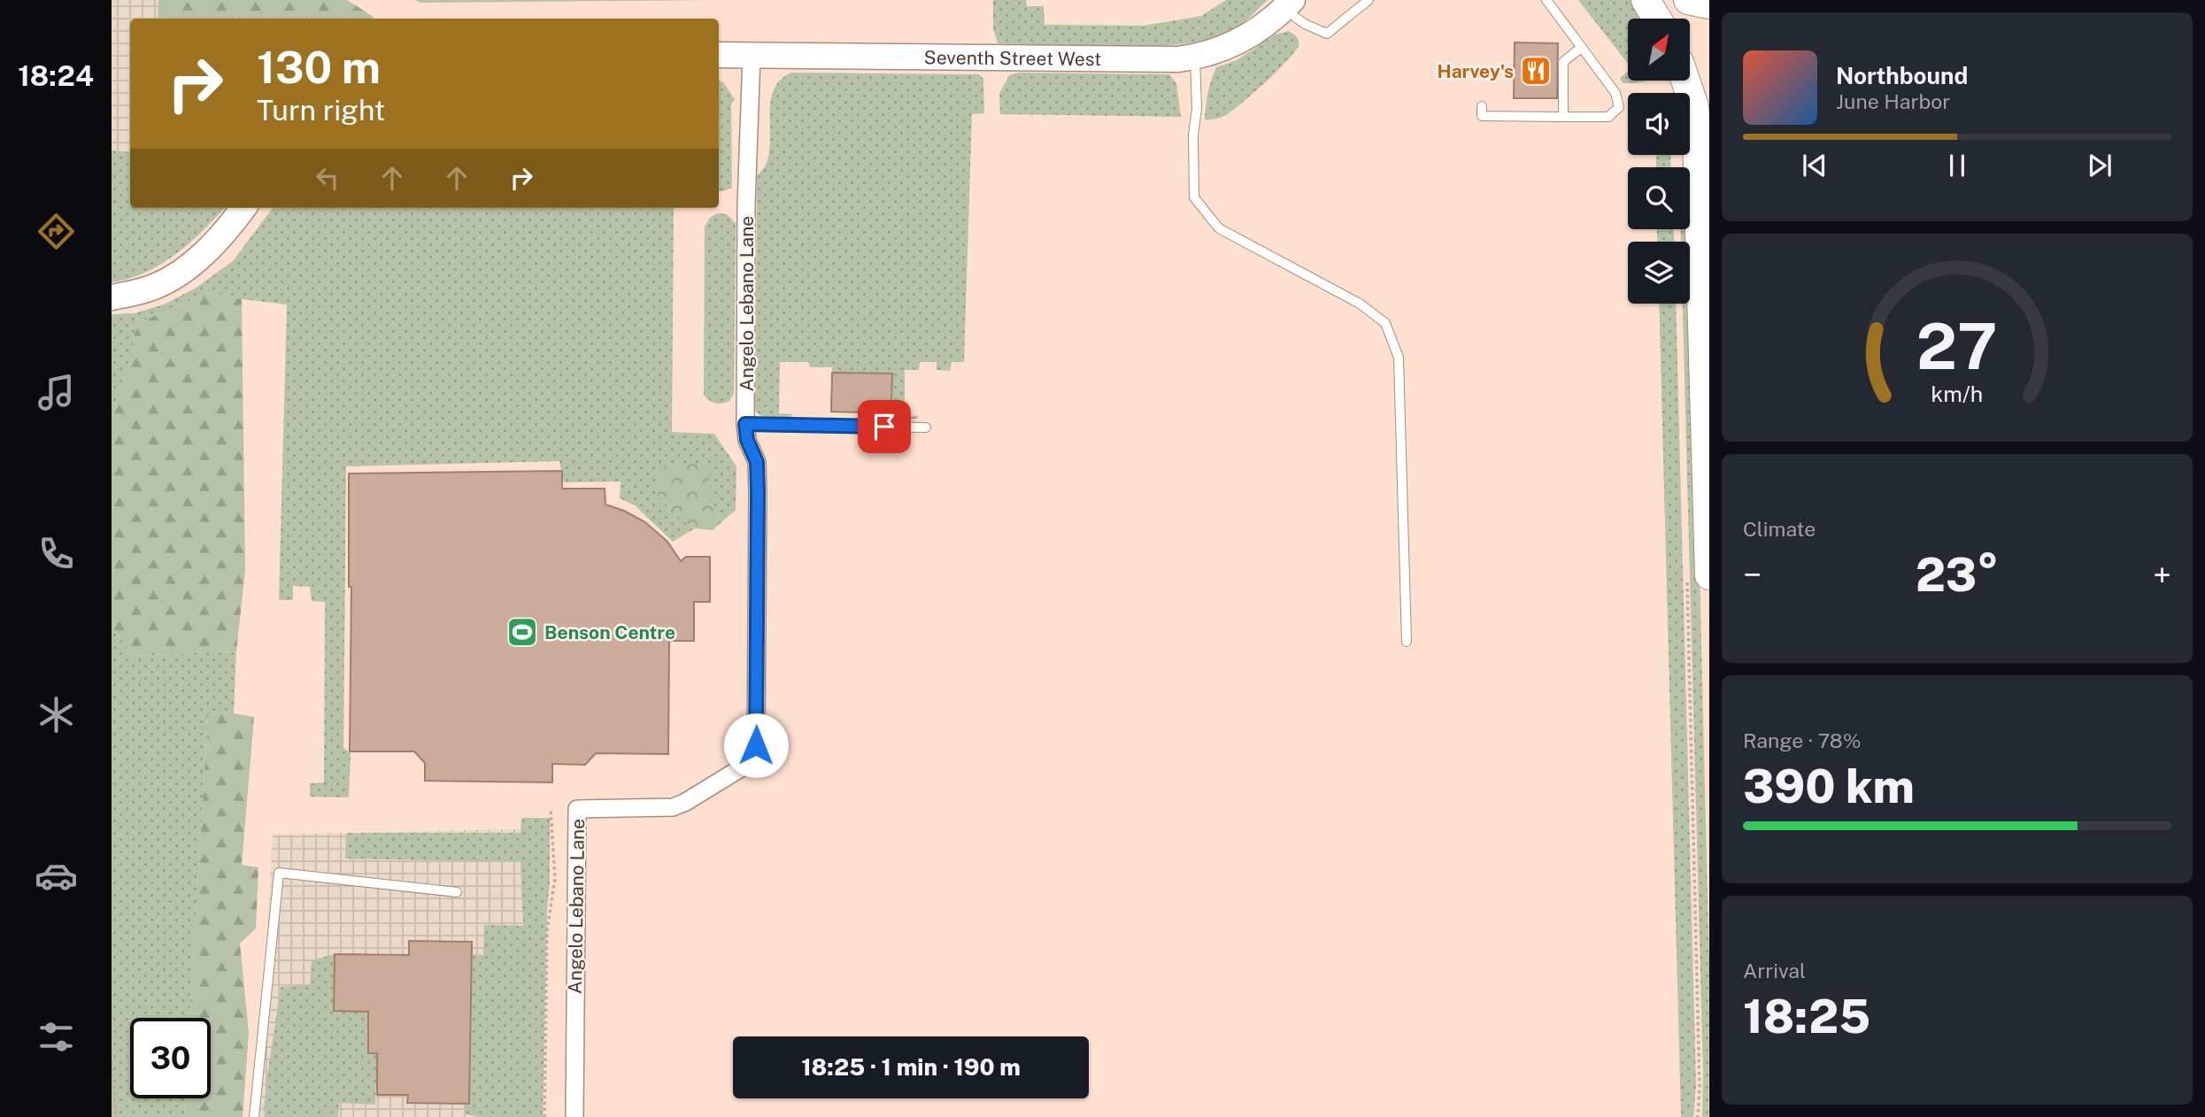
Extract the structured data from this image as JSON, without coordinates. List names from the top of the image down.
{
  "streets": {
    "street": ["Seventh Street West", "Angelo Lebano Lane"]
  },
  "crossings": [
    ["Seventh Street West", "Angelo Lebano Lane"]
  ],
  "places": {
    "restaurant": ["Harvey's"],
    "sports": ["Benson Centre"]
  },
  "north": "top right",
  "page": {
    "tabs": "18:24",
    "turn": ["130 m", "Turn right"],
    "song": ["Northbound", "June Harbor"],
    "tile": [
      "Climate",
      ["Range · 78%", "390 km"],
      ["Arrival", "18:25"]
    ],
    "heat": ["−", "23°", "+"],
    "limit": "30",
    "trip": "18:25 · 1 min · 190 m",
    "gauge": ["27", "km/h"]
  }
}
